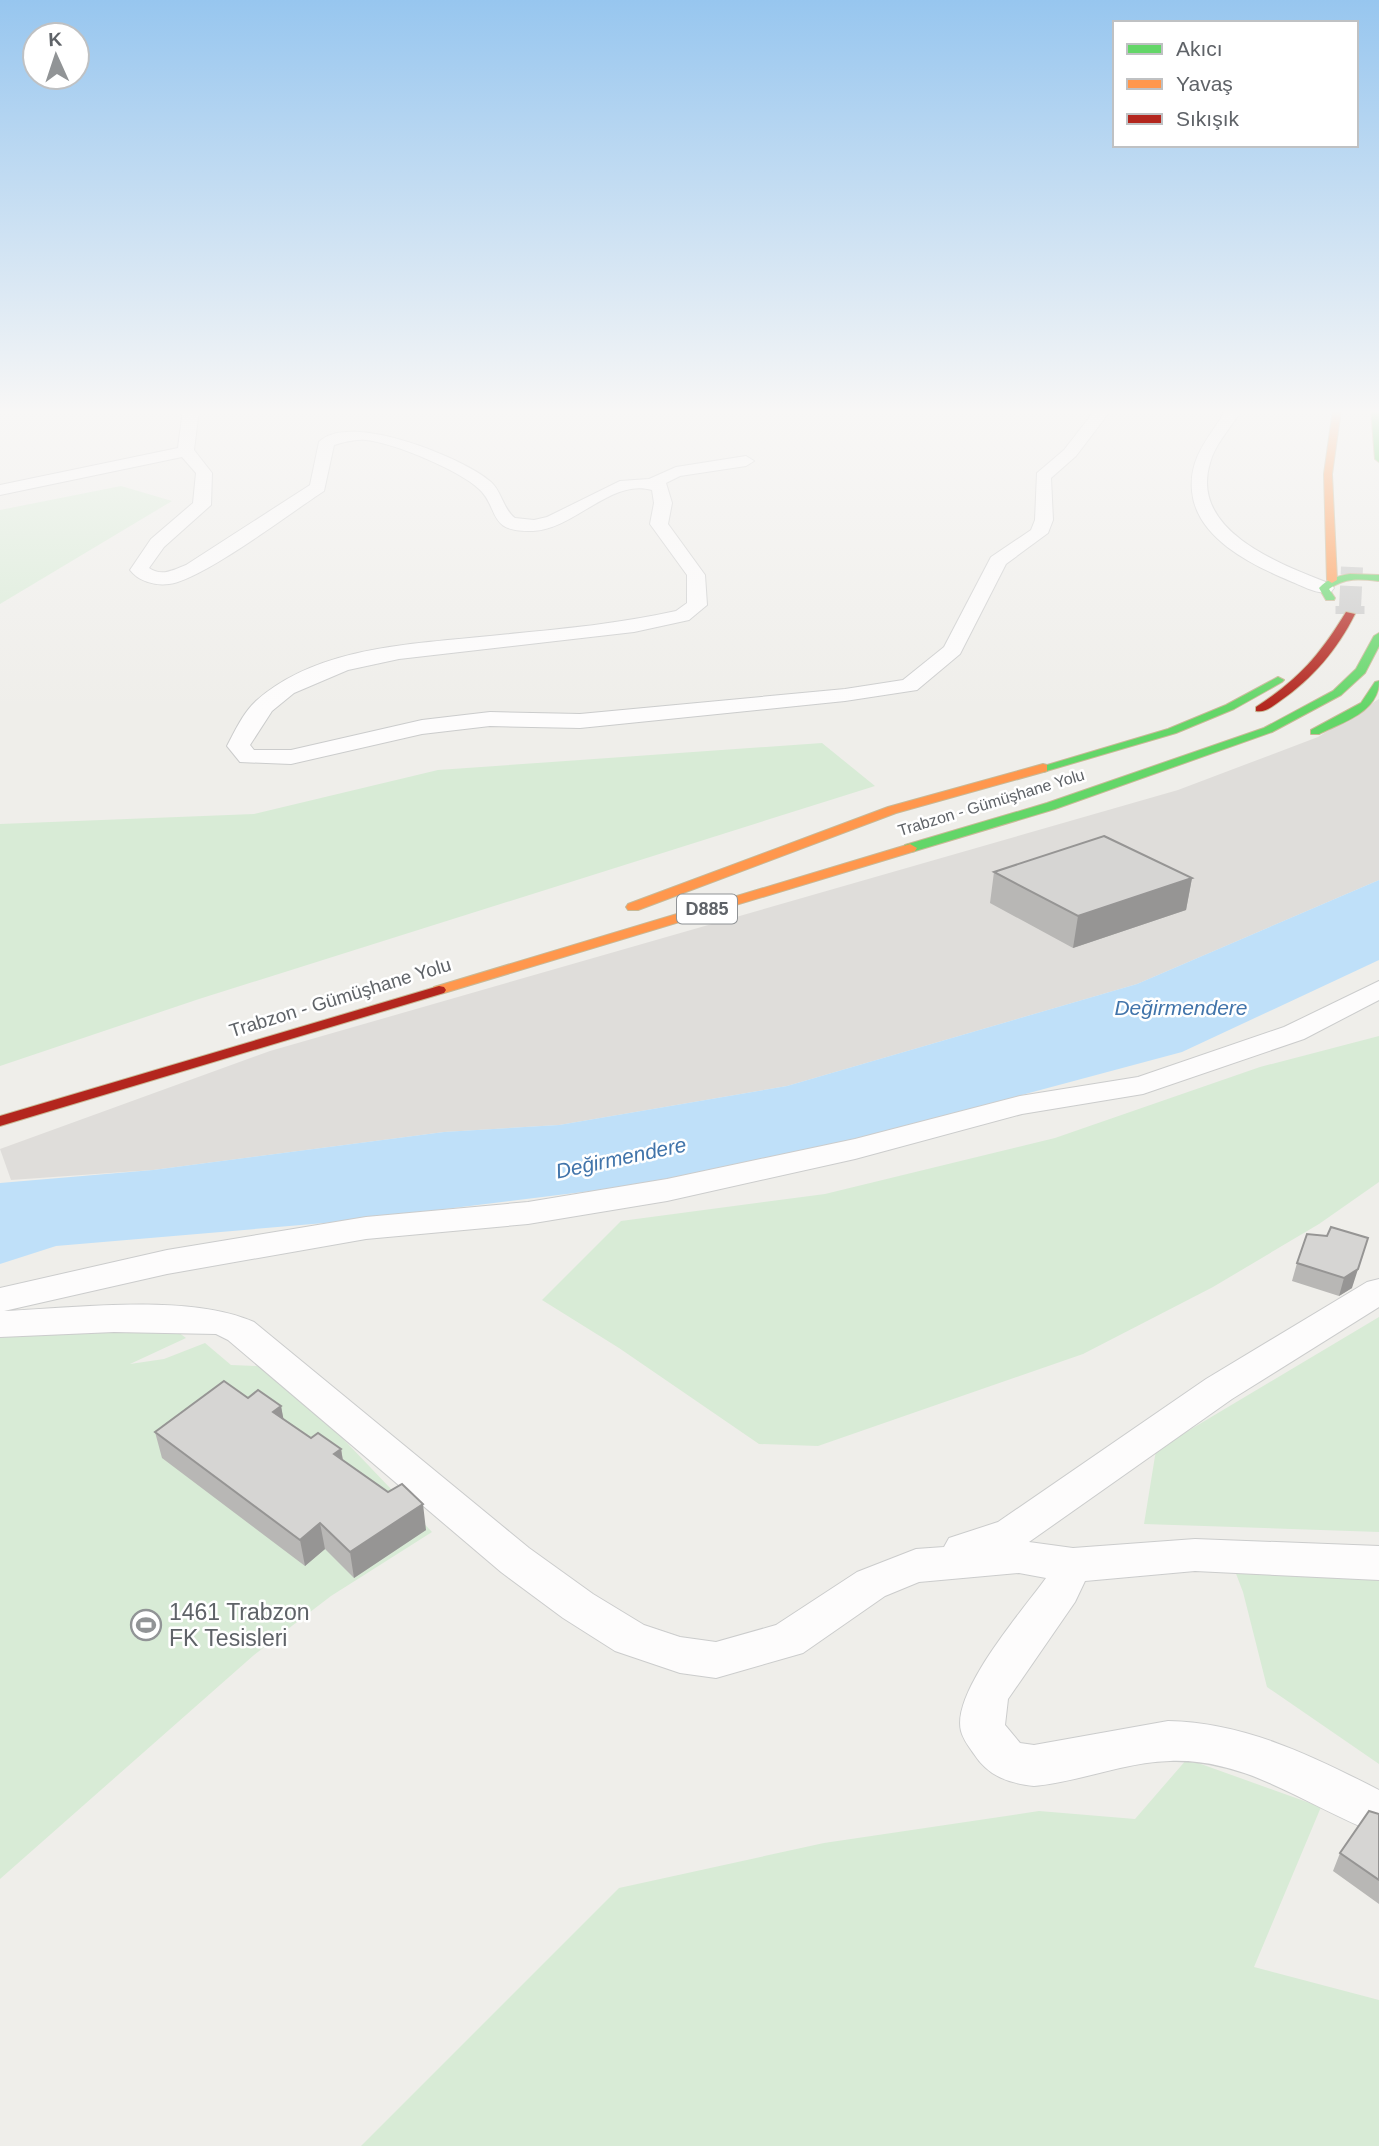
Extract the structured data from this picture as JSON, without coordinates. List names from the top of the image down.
{
  "streets": {
    "highway": ["Trabzon - Gümüşhane Yolu", "D885"]
  },
  "water": ["Değirmendere"],
  "places": {
    "sports": ["1461 Trabzon FK Tesisleri"]
  },
  "legend": ["Akıcı", "Yavaş", "Sıkışık"],
  "north": "top"
}
